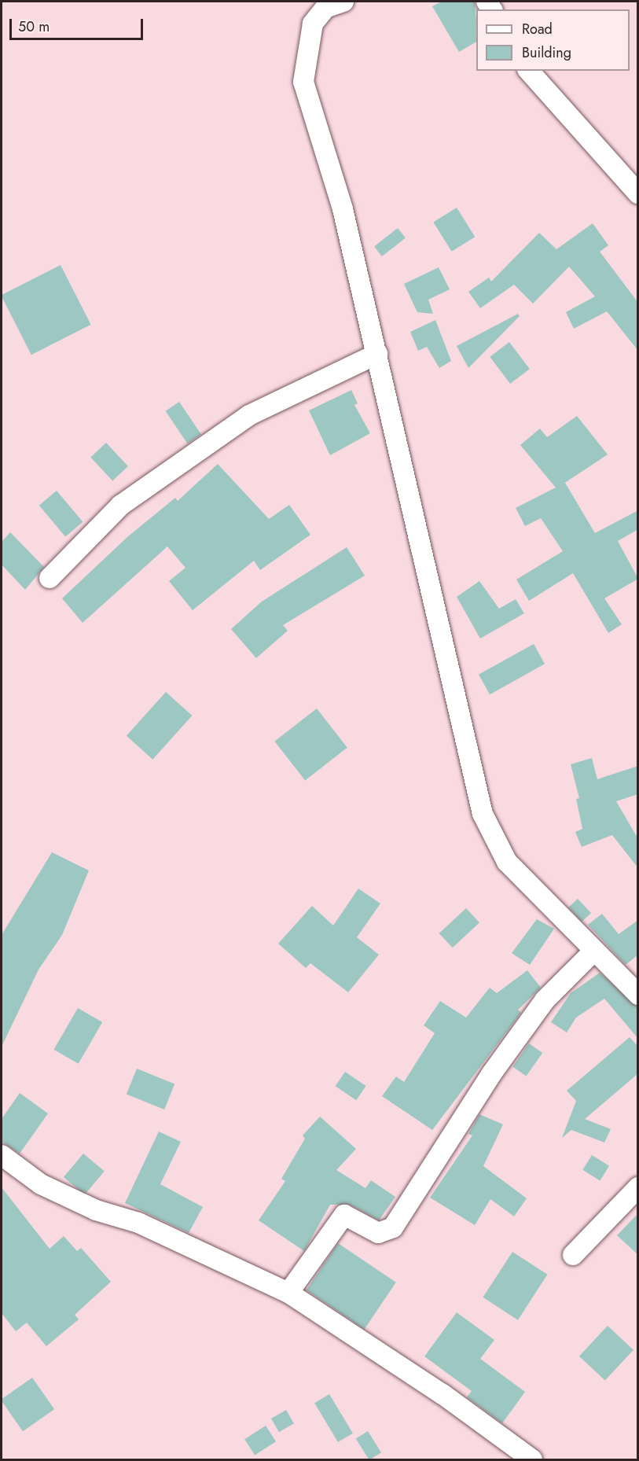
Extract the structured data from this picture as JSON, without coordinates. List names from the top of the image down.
{
  "legend": ["Road", "Building"],
  "scale_bar": "50 m"
}
